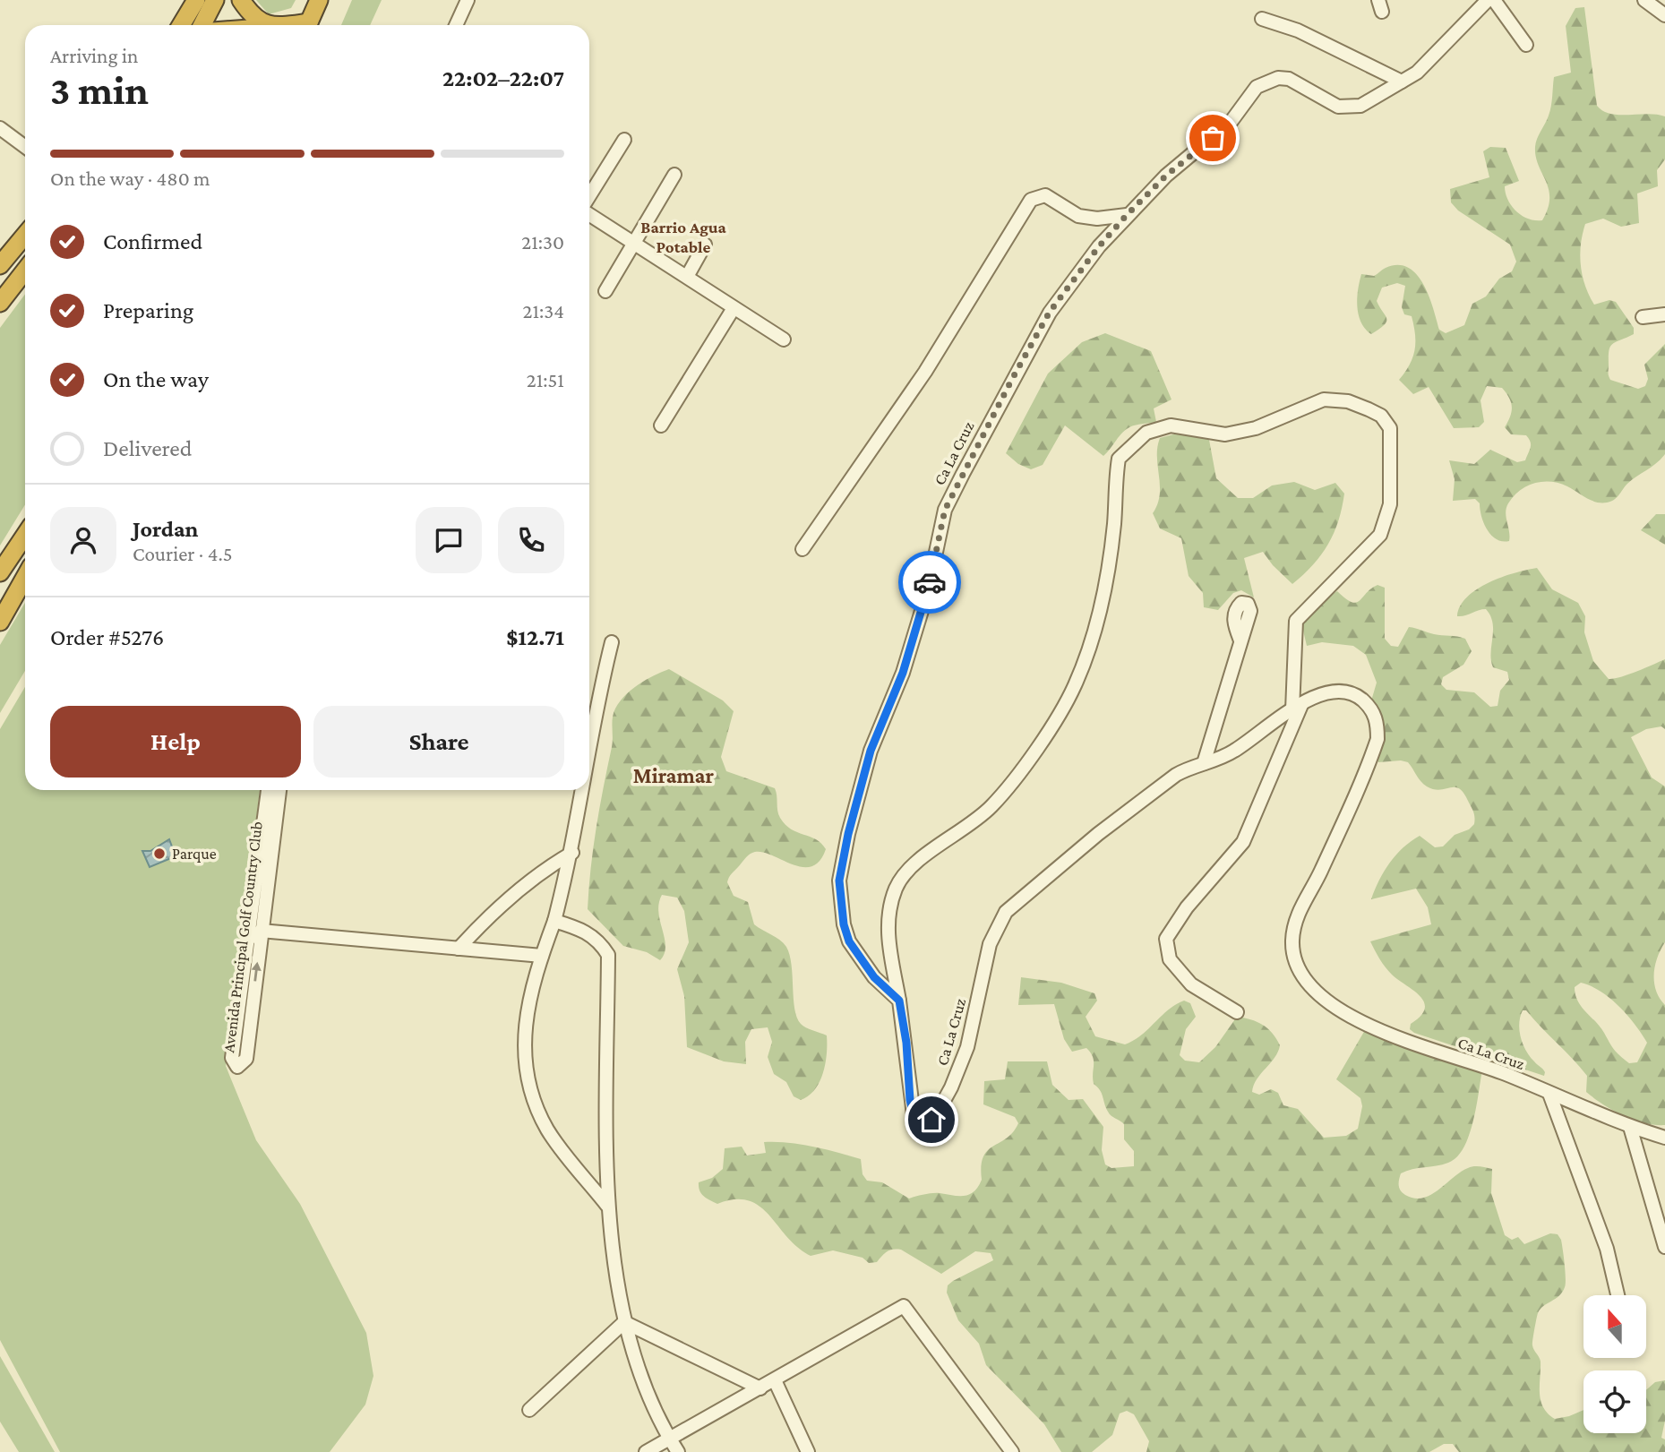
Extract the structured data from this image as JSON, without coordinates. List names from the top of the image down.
{
  "streets": {
    "street": ["Ca La Cruz", "Avenida Principal Golf Country Club"]
  },
  "districts": ["Barrio Agua Potable", "Miramar"],
  "places": ["Parque"],
  "north": "top",
  "page": {
    "heading": ["3 min", "Arriving in", "22:02–22:07"],
    "panel": [
      "Jordan",
      "Courier · 4.5",
      "Order #5276",
      "$12.71"
    ],
    "bar": "On the way · 480 m",
    "list": [
      ["Confirmed", "21:30"],
      ["Preparing", "21:34"],
      ["On the way", "21:51"],
      "Delivered"
    ],
    "buttons": ["Help", "Share"]
  }
}
